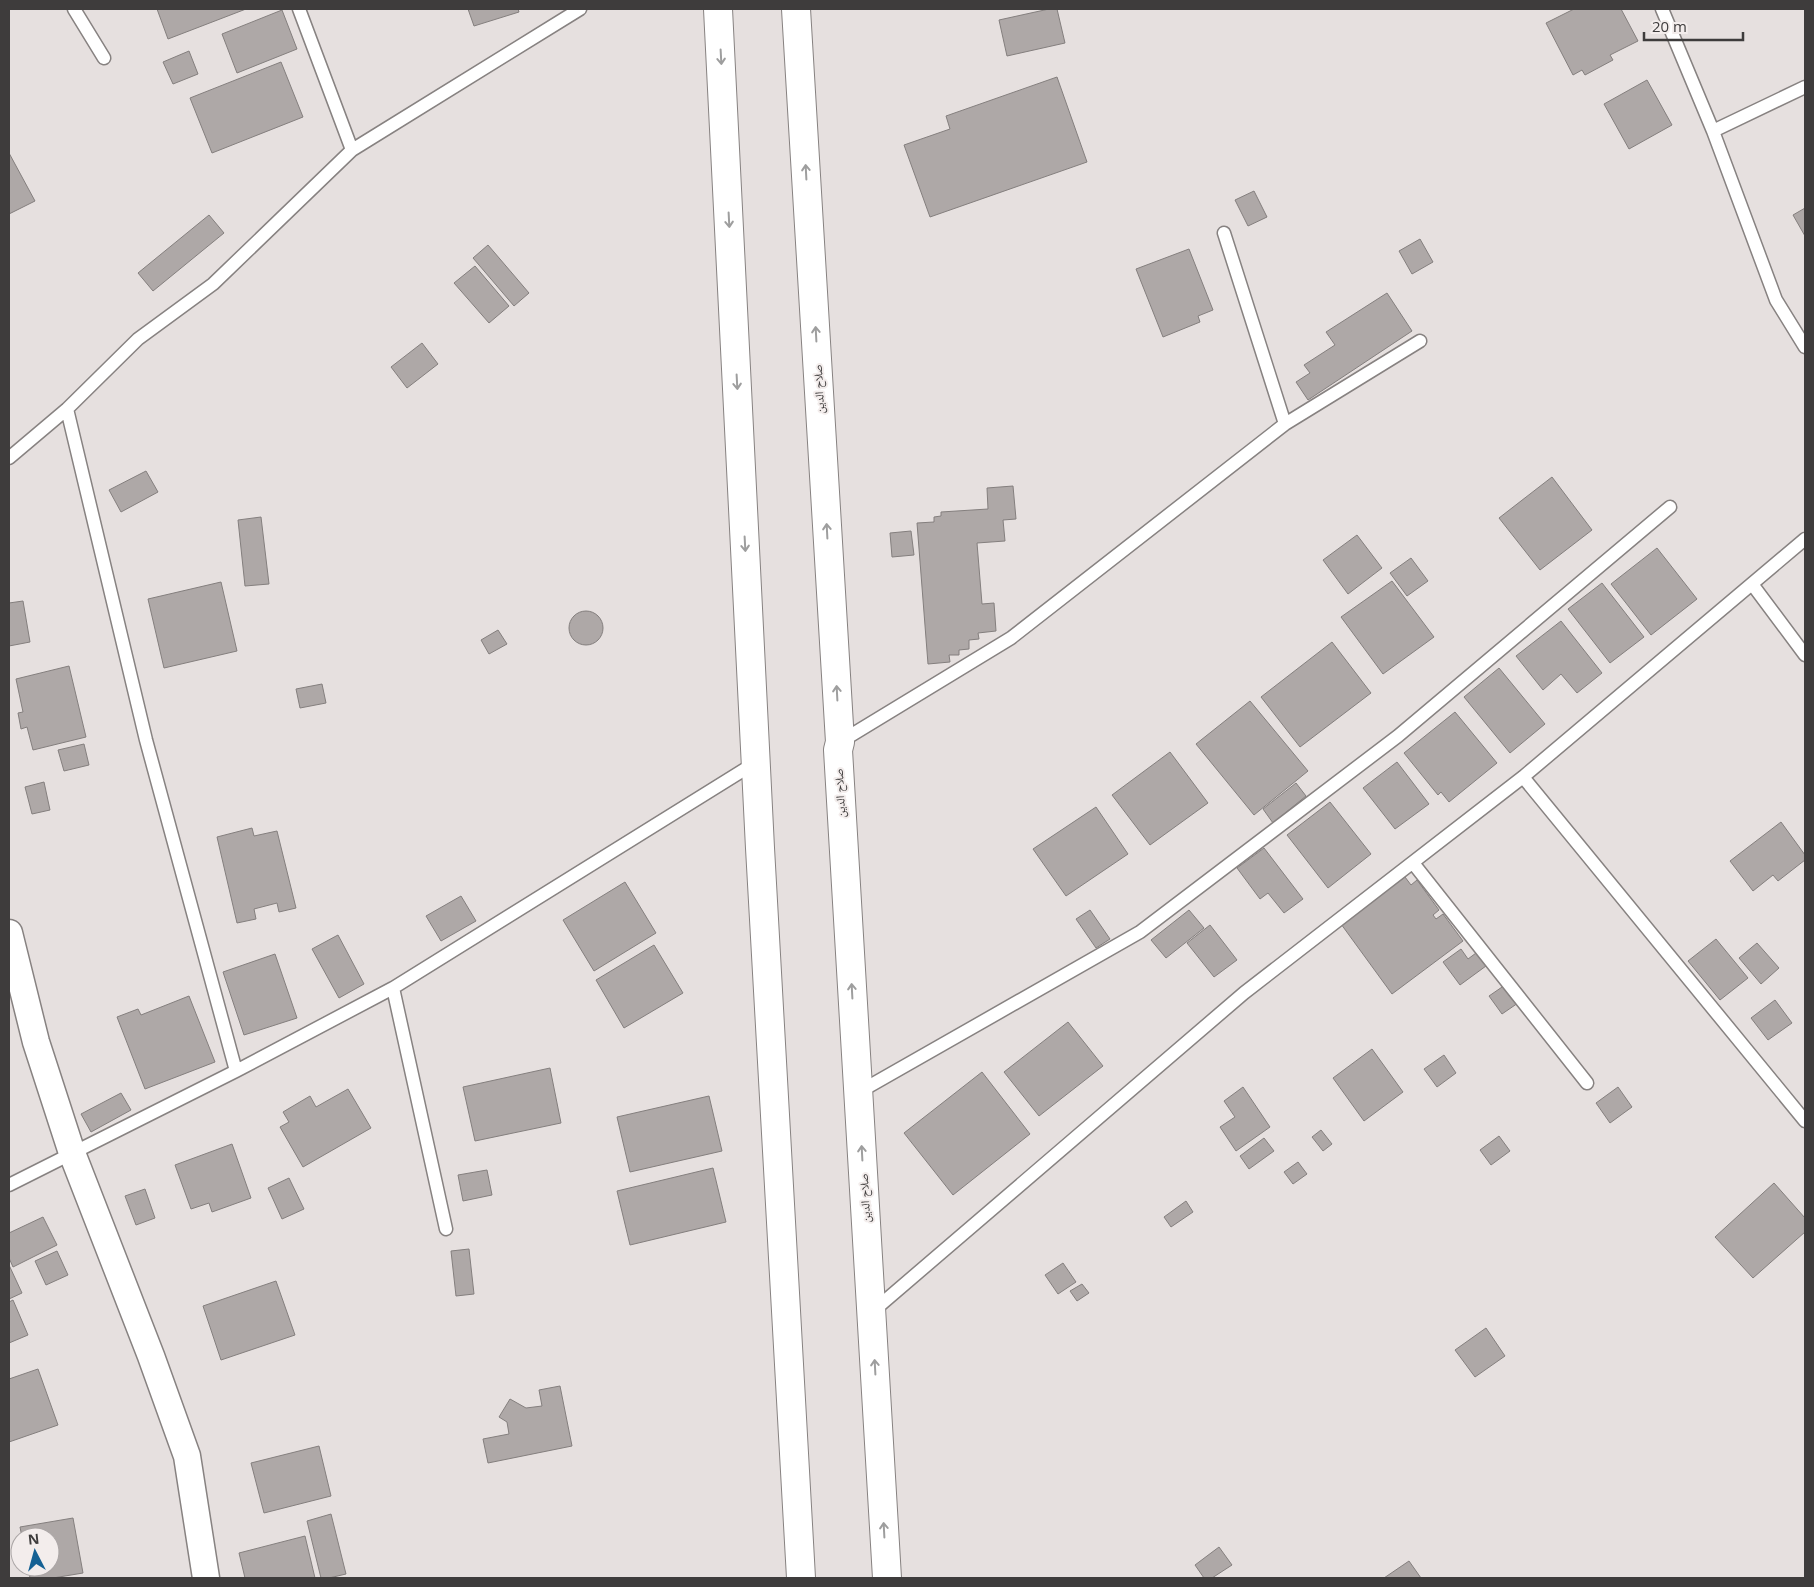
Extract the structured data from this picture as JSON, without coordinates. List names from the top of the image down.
{
  "streets": {
    "highway": ["صلاح الدين"]
  },
  "scale_bar": "20 m",
  "north": "top"
}
